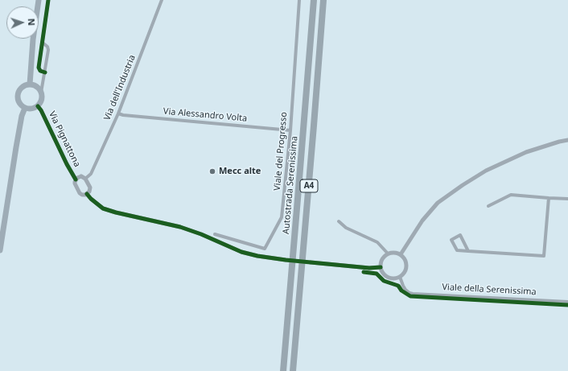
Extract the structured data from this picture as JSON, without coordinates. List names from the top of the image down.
{
  "streets": {
    "highway": ["Autostrada Serenissima", "A4"],
    "street": [
      "Via dell'Industria",
      "Via Alessandro Volta",
      "Via Pignattona",
      "Viale del Progresso",
      "Viale della Serenissima"
    ]
  },
  "crossings": [
    ["Via dell'Industria", "Via Alessandro Volta"],
    ["Via dell'Industria", "Via Pignattona"],
    ["Via Alessandro Volta", "Viale del Progresso"]
  ],
  "places": ["Mecc alte"],
  "north": "right"
}
